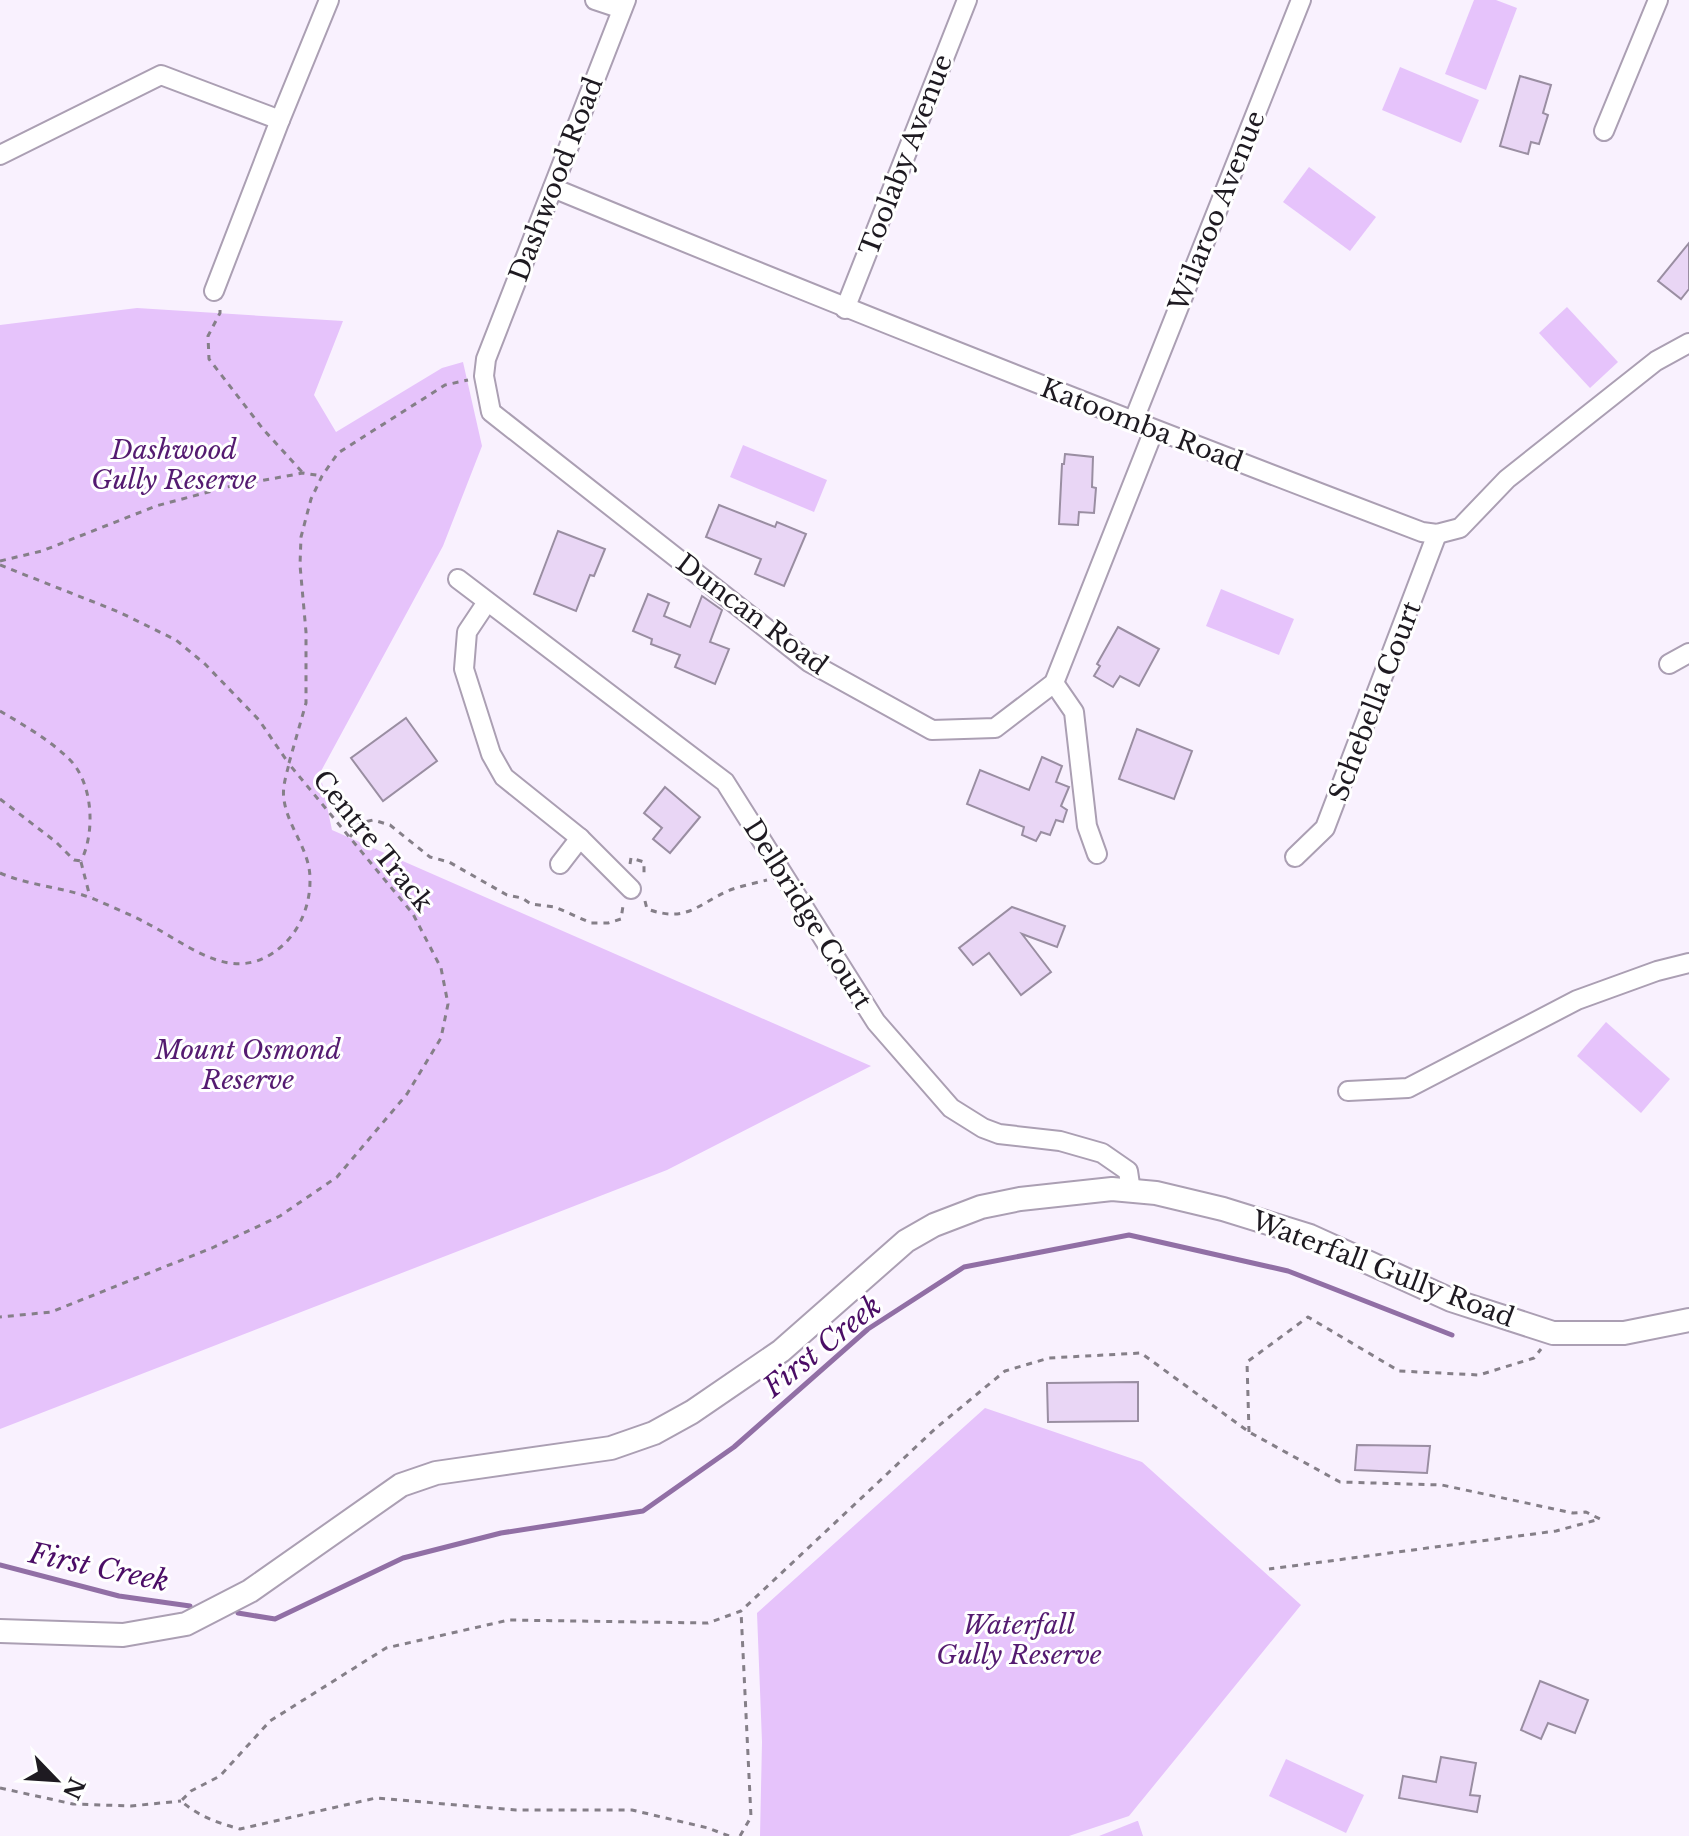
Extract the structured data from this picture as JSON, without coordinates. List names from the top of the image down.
{
  "streets": {
    "street": [
      "Toolaby Avenue",
      "Dashwood Road",
      "Wilaroo Avenue",
      "Katoomba Road",
      "Duncan Road",
      "Schebella Court",
      "Delbridge Court",
      "Waterfall Gully Road"
    ],
    "path": ["Centre Track"]
  },
  "crossings": [
    ["Toolaby Avenue", "Katoomba Road"],
    ["Dashwood Road", "Katoomba Road"],
    ["Dashwood Road", "Duncan Road"],
    ["Wilaroo Avenue", "Katoomba Road"],
    ["Katoomba Road", "Schebella Court"],
    ["Delbridge Court", "Waterfall Gully Road"]
  ],
  "water": ["First Creek"],
  "parks": ["Dashwood Gully Reserve", "Mount Osmond Reserve", "Waterfall Gully Reserve"],
  "north": "bottom right"
}
